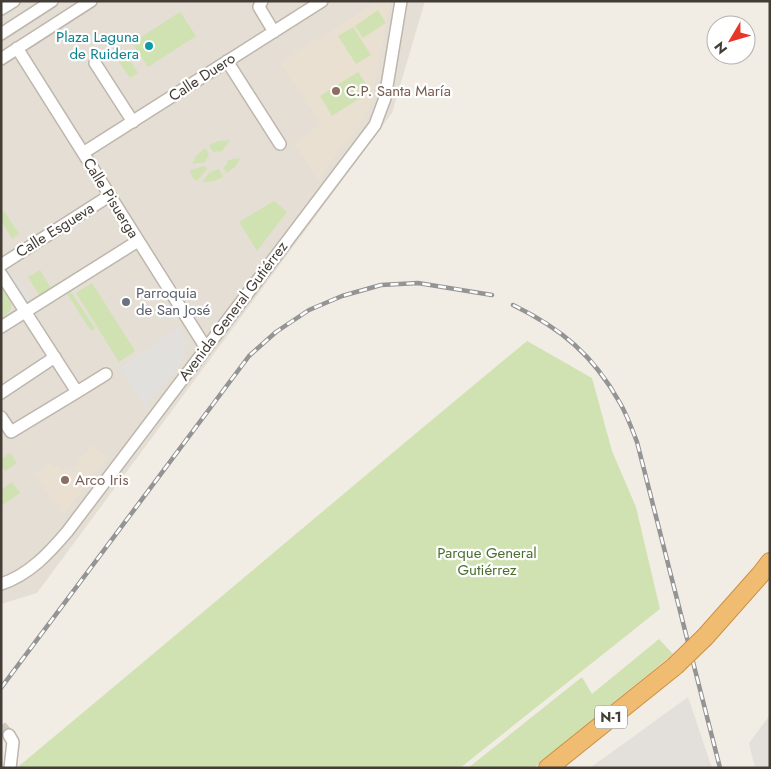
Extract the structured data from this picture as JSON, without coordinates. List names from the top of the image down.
{
  "streets": {
    "highway": ["N-1"],
    "street": [
      "Calle Duero",
      "Calle Pisuerga",
      "Calle Esgueva",
      "Avenida General Gutiérrez"
    ]
  },
  "crossings": [
    ["Calle Duero", "Calle Pisuerga"],
    ["Calle Pisuerga", "Calle Esgueva"],
    ["Calle Pisuerga", "Avenida General Gutiérrez"]
  ],
  "parks": ["Parque General Gutiérrez"],
  "places": [
    "Plaza Laguna de Ruidera",
    "C.P. Santa María",
    "Parroquia de San José",
    "Arco Iris"
  ],
  "north": "bottom left"
}
